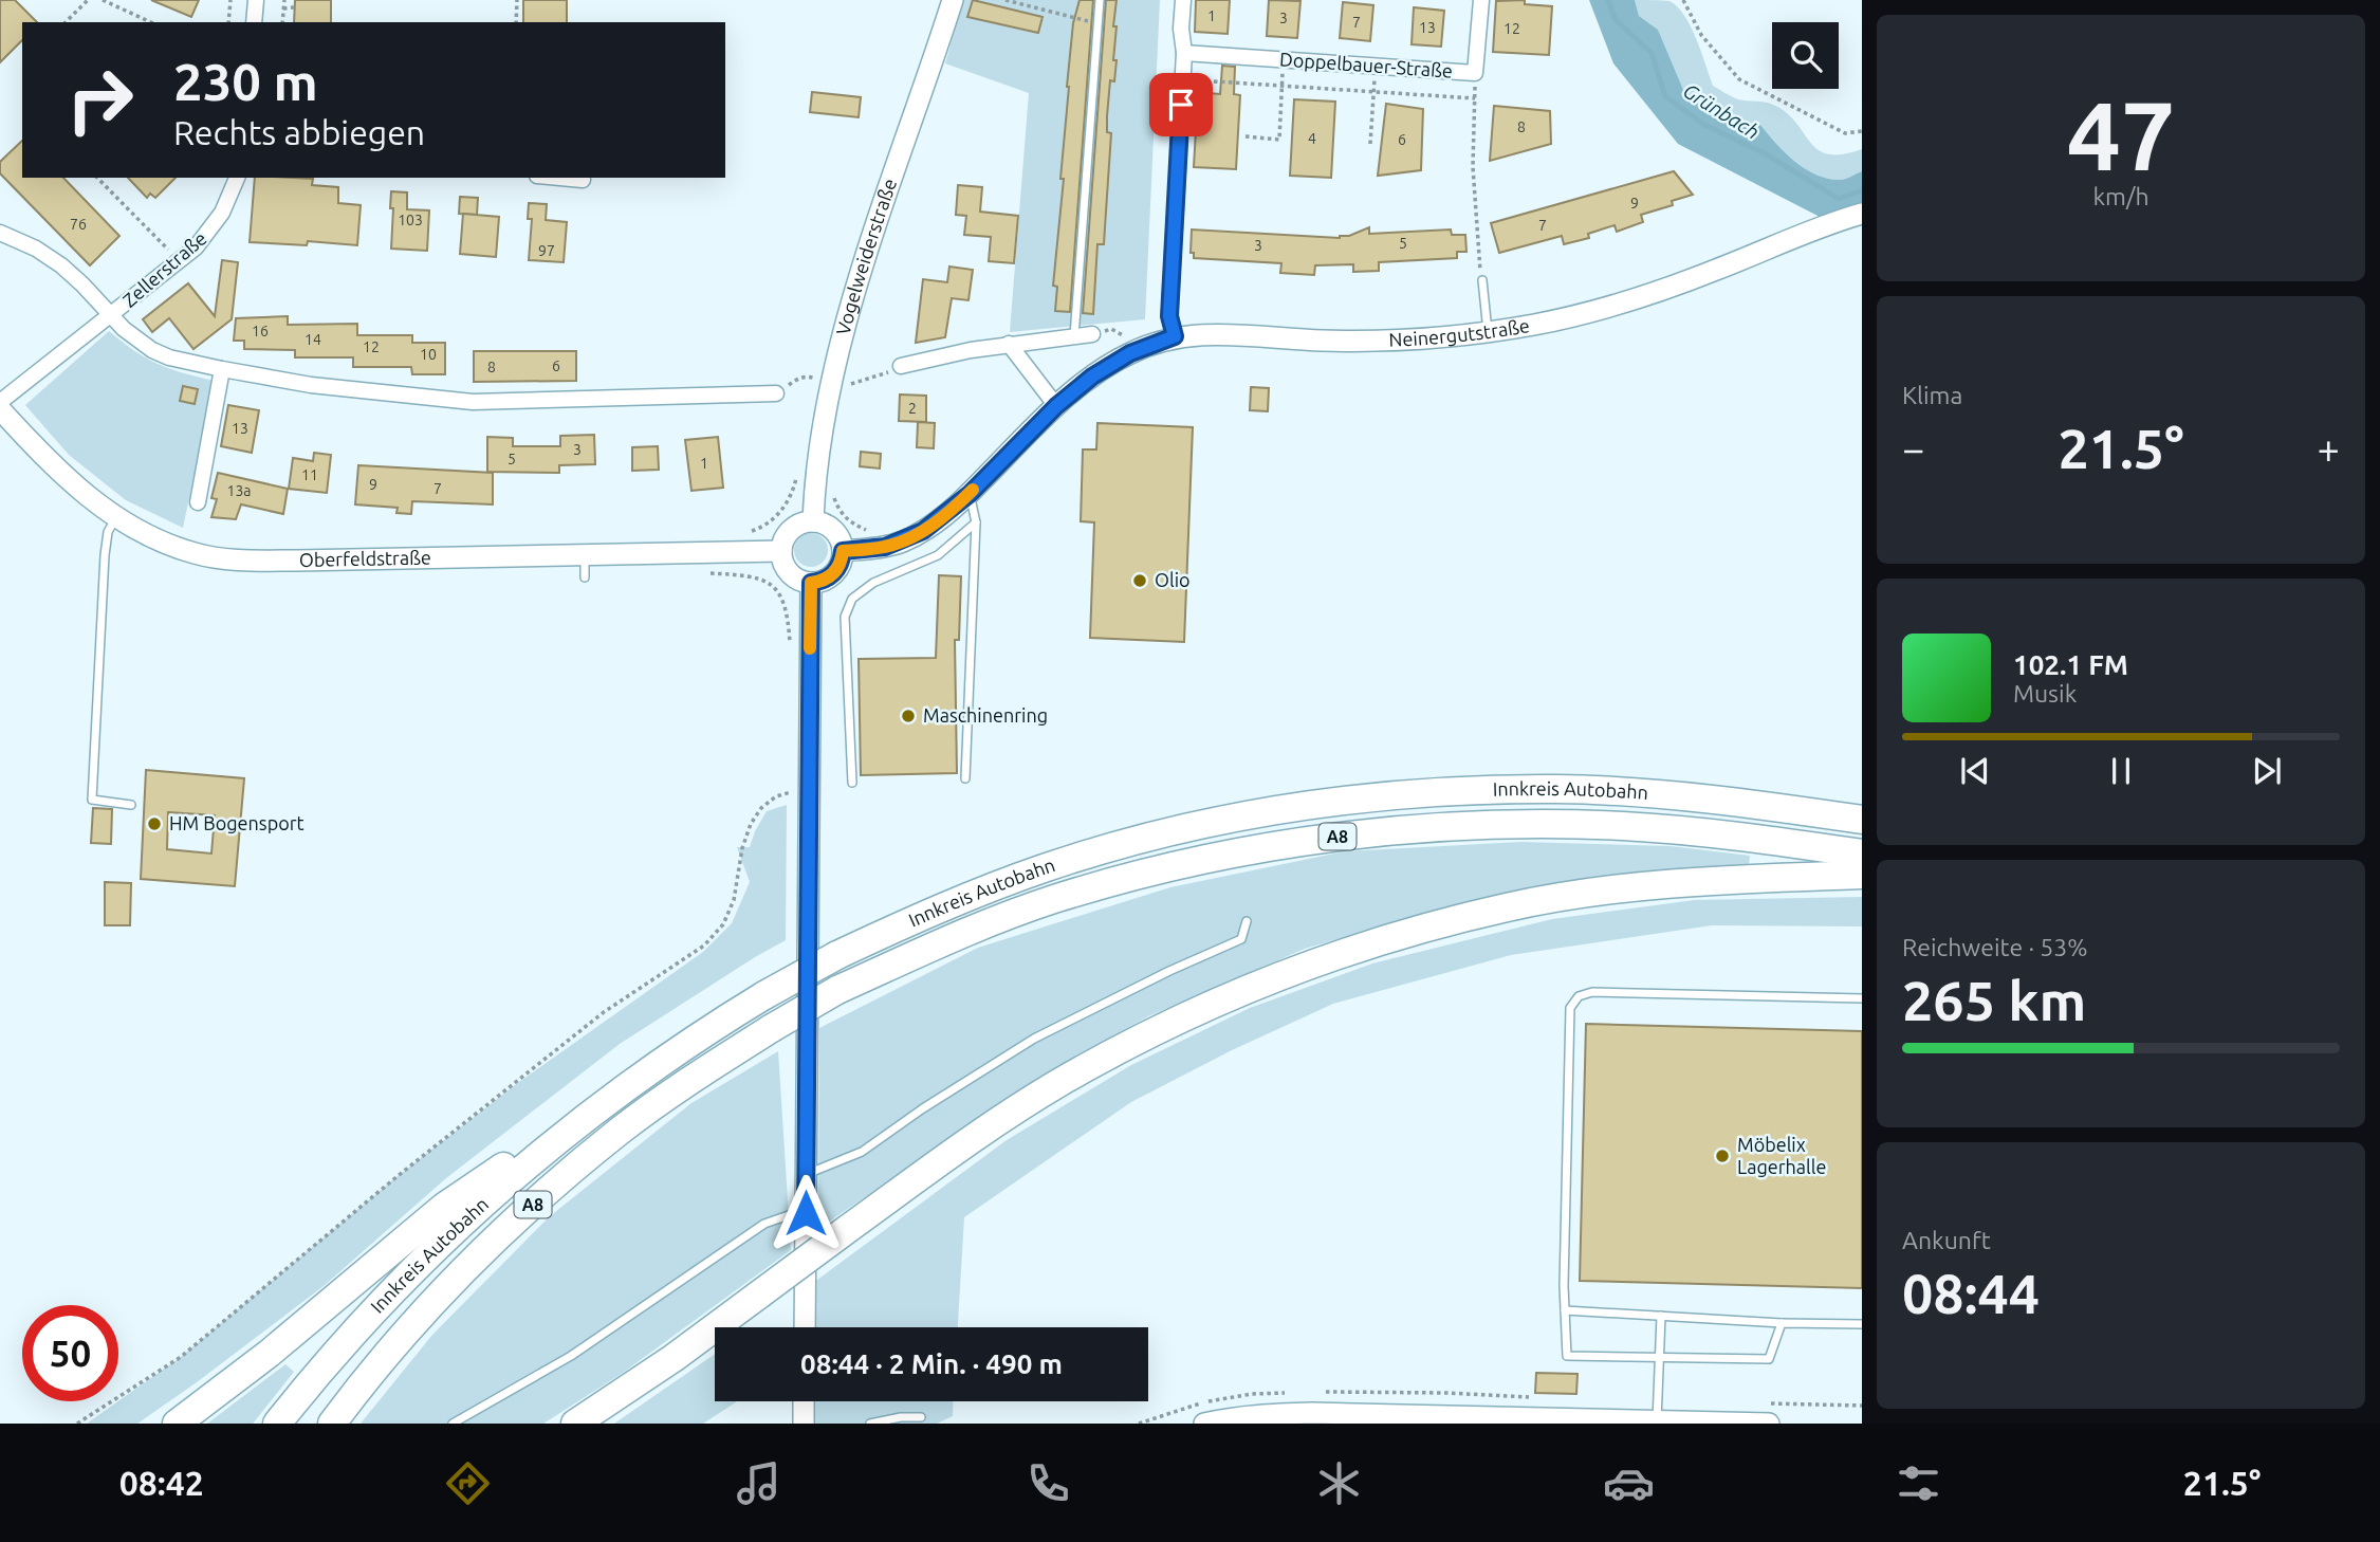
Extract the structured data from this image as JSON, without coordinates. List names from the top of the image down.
{
  "streets": {
    "highway": ["Innkreis Autobahn", "A8"],
    "main road": ["Vogelweiderstraße", "Neinergutstraße", "Oberfeldstraße"],
    "street": ["Doppelbauer-Straße", "Zellerstraße"]
  },
  "crossings": [
    ["Vogelweiderstraße", "Neinergutstraße"],
    ["Vogelweiderstraße", "Oberfeldstraße"],
    ["Neinergutstraße", "Oberfeldstraße"]
  ],
  "water": ["Grünbach"],
  "places": [
    "Olio",
    "Maschinenring",
    "HM Bogensport",
    "Möbelix Lagerhalle"
  ],
  "house_numbers": [
    "1",
    "3",
    "7",
    "13",
    "12",
    "8",
    "4",
    "6",
    "9",
    "103",
    "76",
    "7",
    "5",
    "3",
    "97",
    "16",
    "14",
    "12",
    "10",
    "6",
    "8",
    "2",
    "13",
    "3",
    "5",
    "1",
    "11",
    "9",
    "7",
    "13a"
  ],
  "page": {
    "tile": [
      ["47", "km/h"],
      "Klima",
      ["Reichweite · 53%", "265 km"],
      ["Ankunft", "08:44"]
    ],
    "turn": ["230 m", "Rechts abbiegen"],
    "heat": ["−", "21.5°", "+"],
    "song": ["102.1 FM", "Musik"],
    "limit": "50",
    "trip": "08:44 · 2 Min. · 490 m",
    "tabs": ["08:42", "21.5°"]
  }
}
